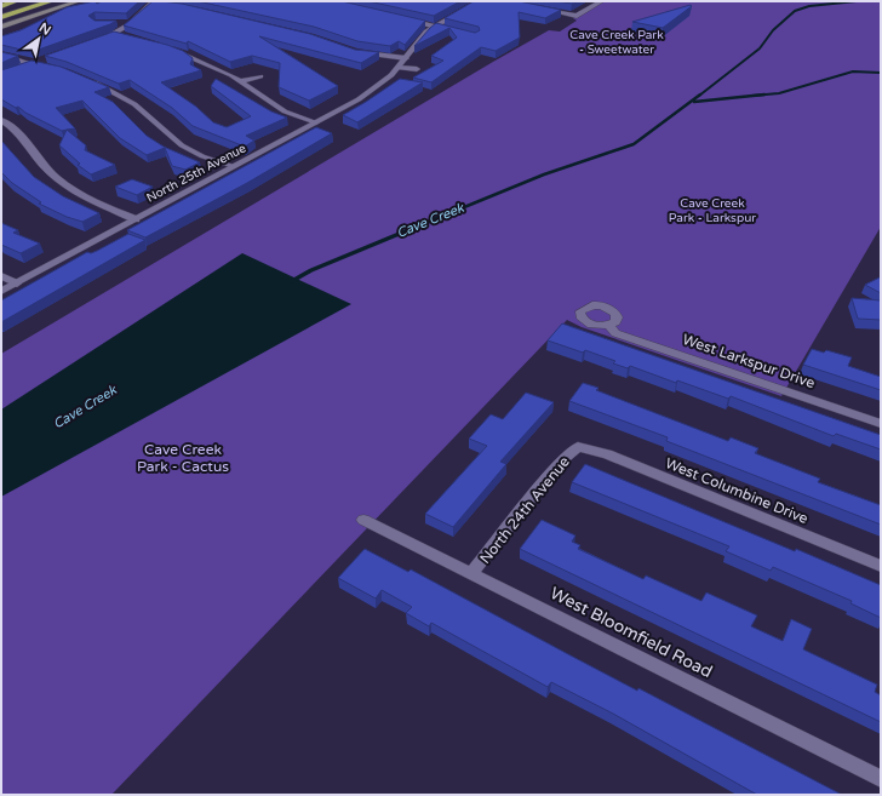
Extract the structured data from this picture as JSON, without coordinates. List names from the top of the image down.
{
  "streets": {
    "street": [
      "North 25th Avenue",
      "West Larkspur Drive",
      "West Columbine Drive",
      "North 24th Avenue",
      "West Bloomfield Road"
    ]
  },
  "crossings": [
    ["West Columbine Drive", "North 24th Avenue"],
    ["North 24th Avenue", "West Bloomfield Road"]
  ],
  "water": ["Cave Creek"],
  "parks": ["Cave Creek Park - Sweetwater", "Cave Creek Park - Larkspur", "Cave Creek Park - Cactus"],
  "north": "top right"
}
